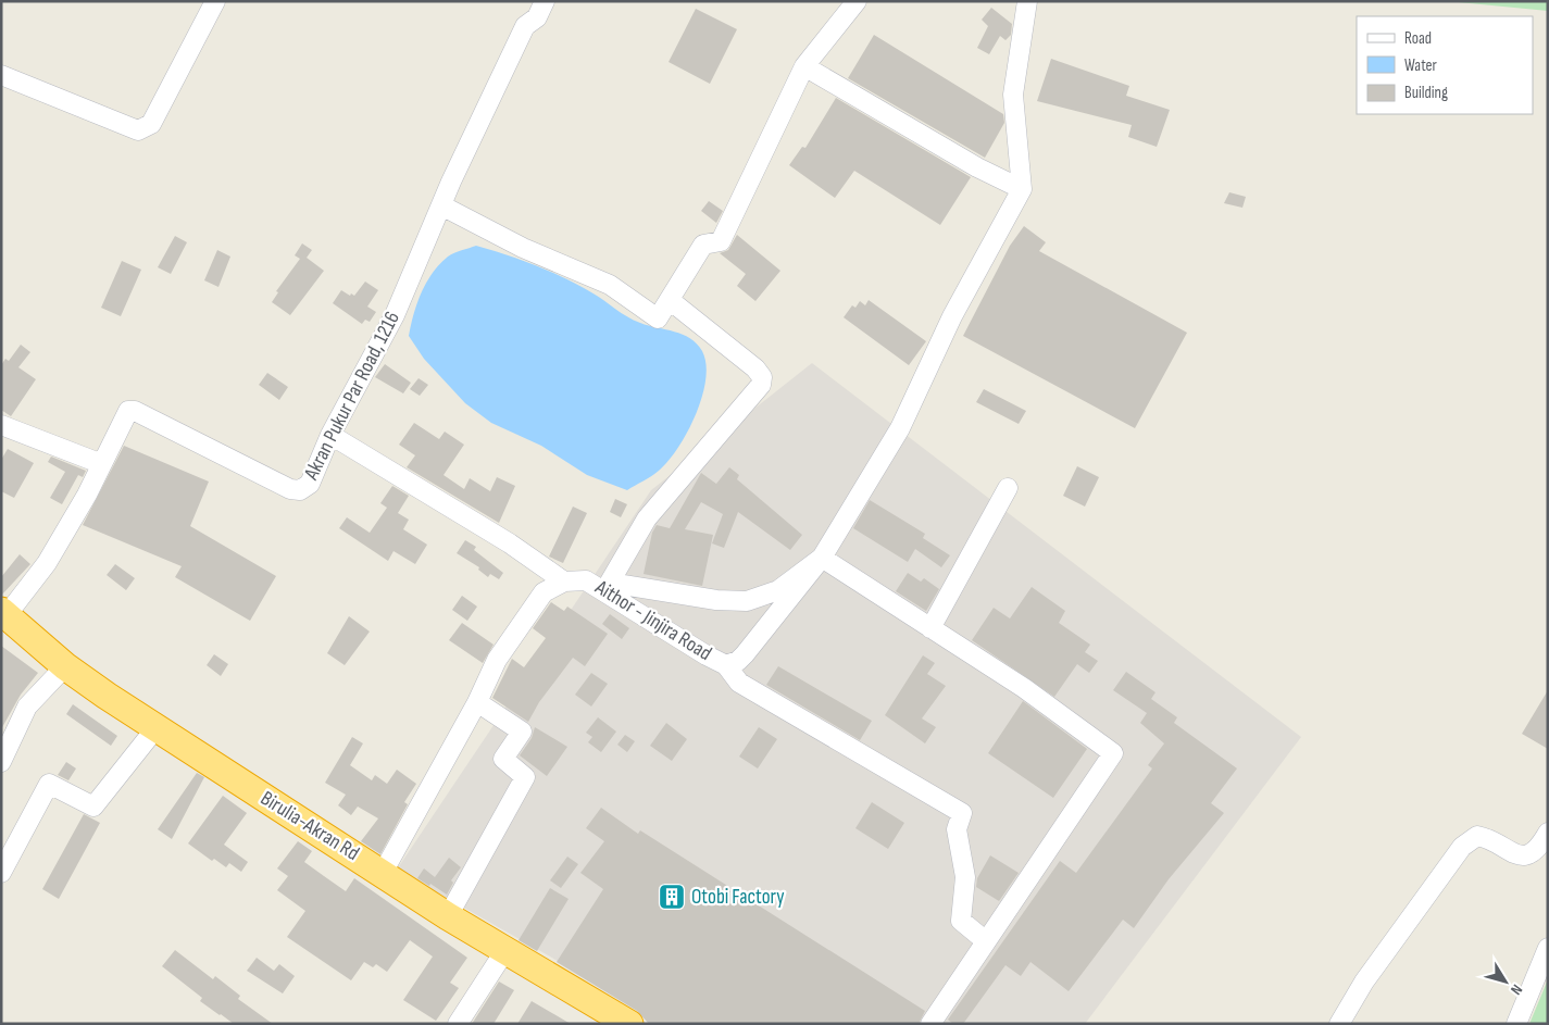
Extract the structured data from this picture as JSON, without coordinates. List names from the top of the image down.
{
  "streets": {
    "highway": ["Birulia-Akran Rd"],
    "street": ["Akran Pukur Par Road, 1216", "Aithor - Jinjira Road"]
  },
  "crossings": [
    ["Akran Pukur Par Road, 1216", "Birulia-Akran Rd"]
  ],
  "places": {
    "building": ["Otobi Factory"]
  },
  "legend": ["Road", "Water", "Building"],
  "north": "bottom right"
}
